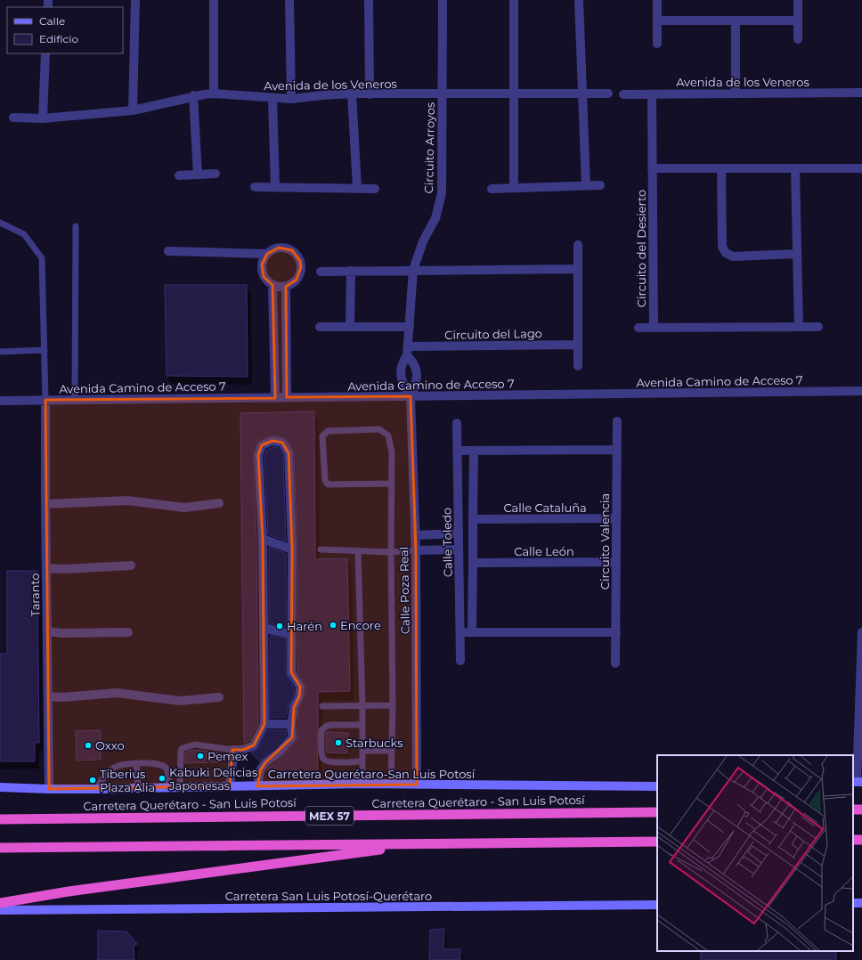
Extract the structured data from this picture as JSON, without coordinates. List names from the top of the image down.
{
  "streets": {
    "highway": ["Carretera Querétaro - San Luis Potosí", "MEX 57"],
    "main road": ["Carretera Querétaro-San Luis Potosí", "Carretera San Luis Potosí-Querétaro"],
    "street": [
      "Avenida de los Veneros",
      "Circuito Arroyos",
      "Circuito del Desierto",
      "Circuito del Lago",
      "Avenida Camino de Acceso 7",
      "Calle Cataluña",
      "Circuito Valencia",
      "Calle Toledo",
      "Calle León",
      "Calle Poza Real",
      "Taranto"
    ]
  },
  "crossings": [
    ["Avenida de los Veneros", "Circuito Arroyos"],
    ["Avenida de los Veneros", "Circuito del Desierto"],
    ["Circuito Arroyos", "Circuito del Lago"],
    ["Circuito Arroyos", "Avenida Camino de Acceso 7"],
    ["Circuito Arroyos", "Calle Poza Real"],
    ["Avenida Camino de Acceso 7", "Calle Poza Real"],
    ["Avenida Camino de Acceso 7", "Taranto"],
    ["Calle Cataluña", "Circuito Valencia"],
    ["Circuito Valencia", "Calle León"],
    ["Calle Poza Real", "Carretera Querétaro-San Luis Potosí"],
    ["Taranto", "Carretera Querétaro-San Luis Potosí"]
  ],
  "places": [
    "Encore",
    "Harén",
    "Starbucks",
    "Oxxo",
    "Pemex",
    "Kabuki Delicias Japonesas",
    "Tiberius Plaza Alia"
  ],
  "legend": ["Calle", "Edificio"]
}
